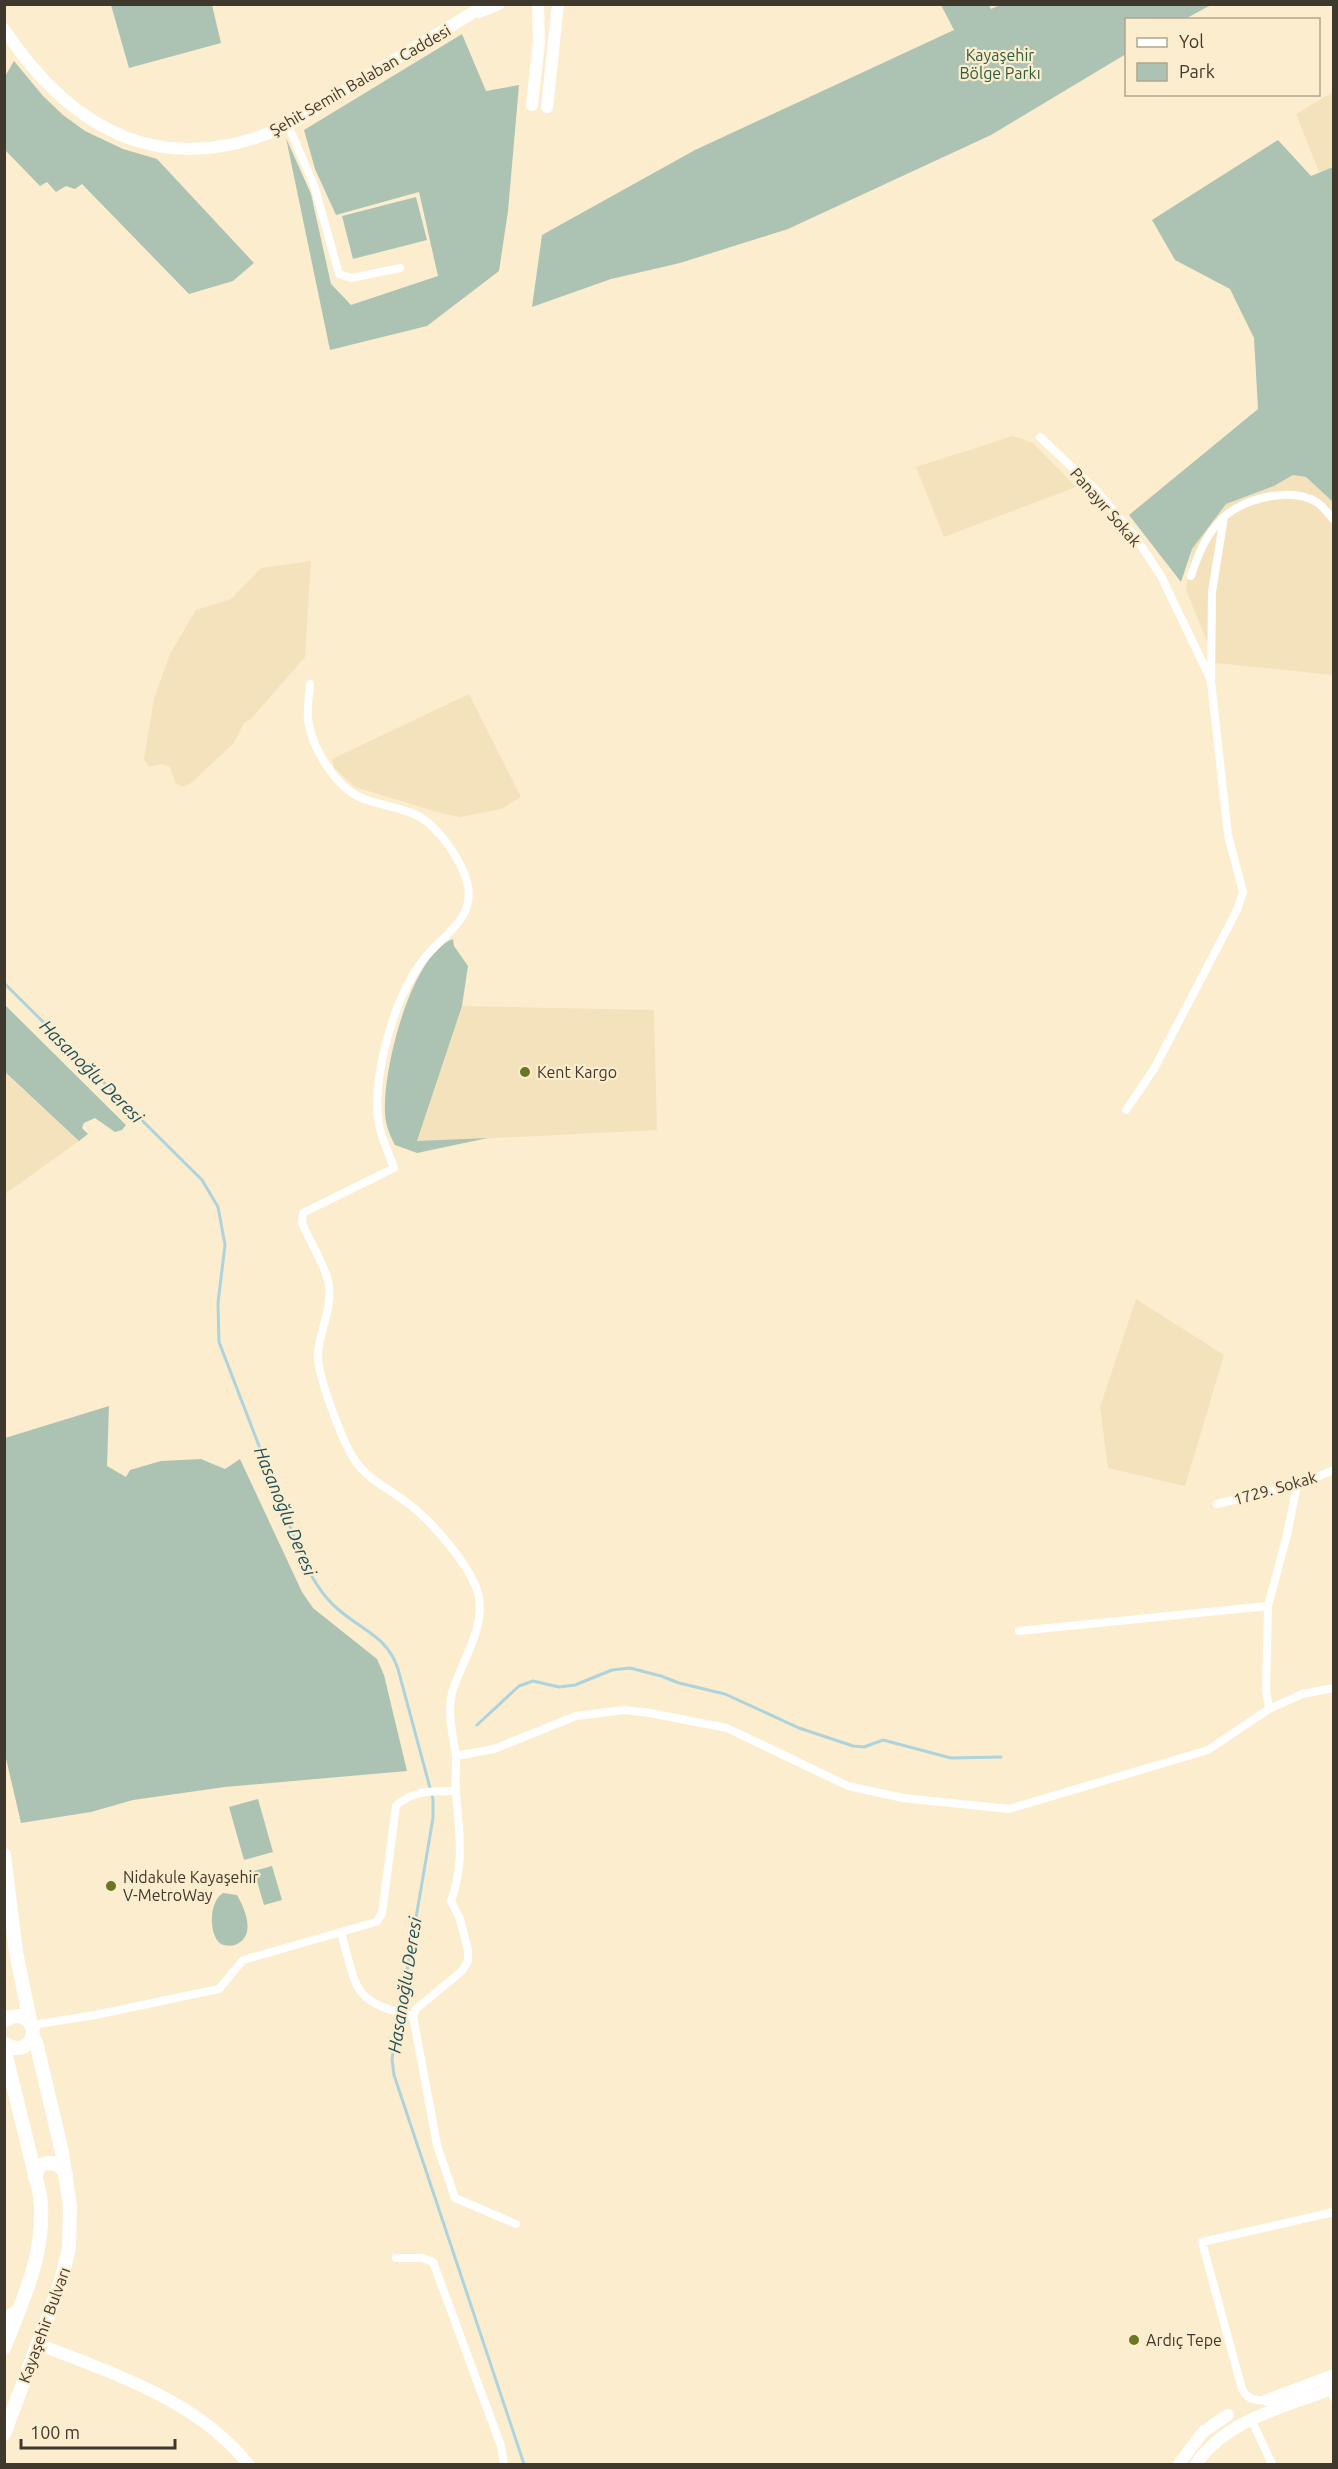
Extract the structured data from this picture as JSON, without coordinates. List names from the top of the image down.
{
  "streets": {
    "main road": ["Kayaşehir Bulvarı"],
    "street": ["Şehit Semih Balaban Caddesi", "Panayır Sokak", "1729. Sokak"]
  },
  "water": ["Hasanoğlu Deresi"],
  "parks": ["Kayaşehir Bölge Parkı"],
  "places": ["Kent Kargo", "Nidakule Kayaşehir V-MetroWay", "Ardıç Tepe"],
  "legend": ["Yol", "Park"],
  "scale_bar": "100 m"
}
